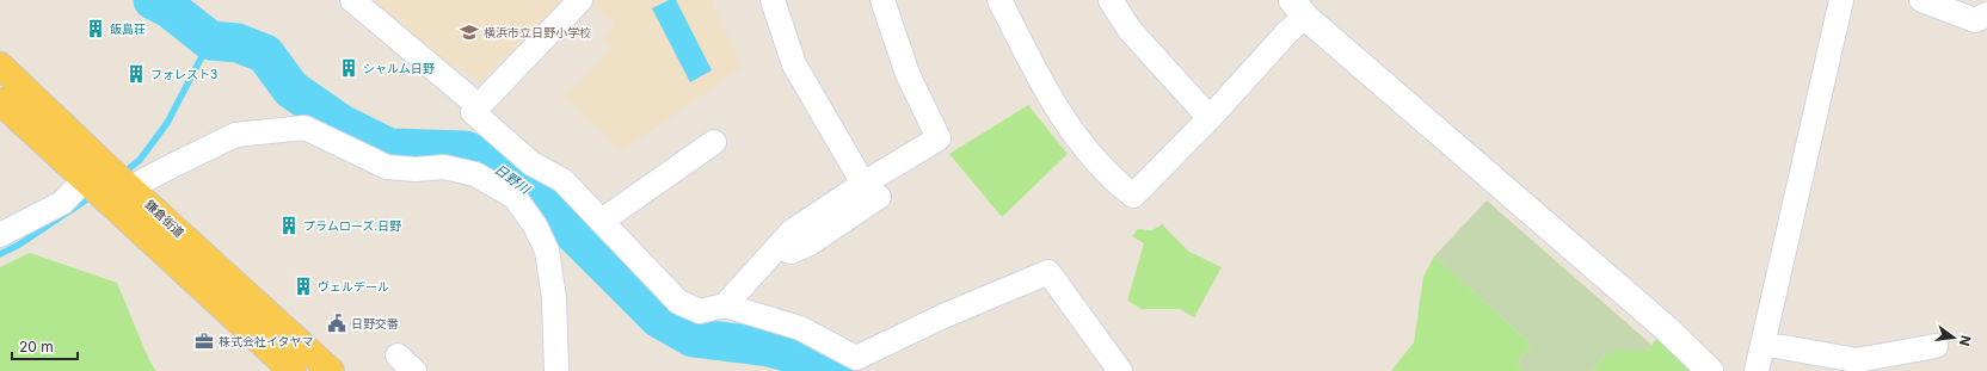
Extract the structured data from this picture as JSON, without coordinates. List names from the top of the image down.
{
  "streets": {
    "main road": ["鎌倉街道"]
  },
  "water": ["日野川"],
  "places": {
    "building": [
      "飯島荘",
      "シャルム日野",
      "フォレスト3",
      "プラムローズ.日野",
      "ヴェルデール"
    ],
    "school or university": ["横浜市立日野小学校"],
    "public building": ["日野交番"],
    "office": ["株式会社イタヤマ"]
  },
  "scale_bar": "20 m",
  "north": "right"
}
